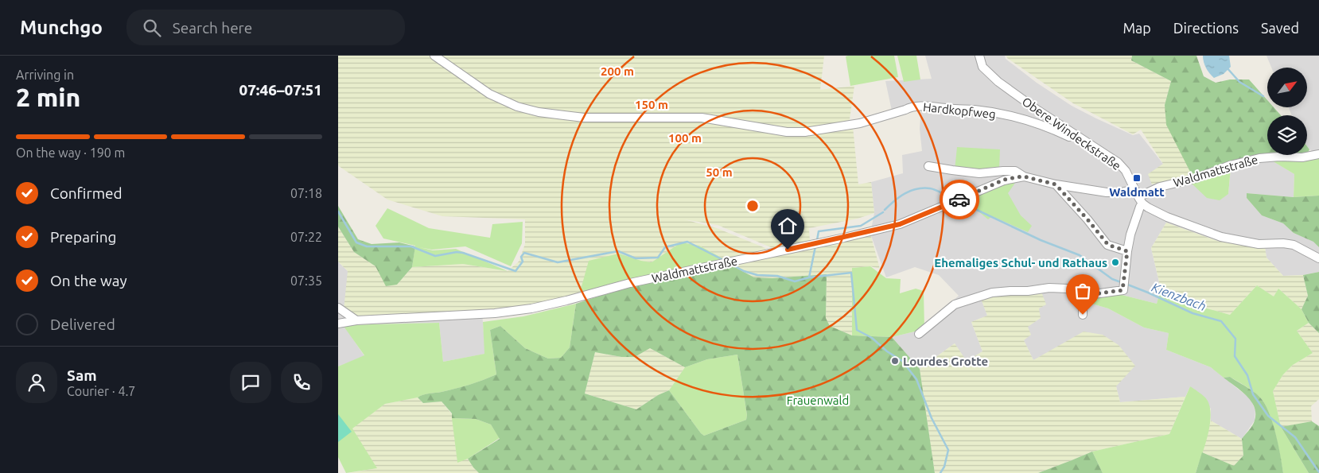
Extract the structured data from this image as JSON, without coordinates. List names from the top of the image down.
{
  "streets": {
    "street": ["Hardkopfweg", "Obere Windeckstraße", "Waldmattstraße"]
  },
  "crossings": [
    ["Hardkopfweg", "Obere Windeckstraße"],
    ["Obere Windeckstraße", "Waldmattstraße"]
  ],
  "water": ["Kienzbach"],
  "parks": ["Frauenwald"],
  "places": {
    "transit": ["Waldmatt"],
    "other": ["Ehemaliges Schul- und Rathaus", "Lourdes Grotte"]
  },
  "north": "top right",
  "page": {
    "header": "Munchgo",
    "search": "Search here",
    "nav": ["Map", "Directions", "Saved"],
    "heading": ["2 min", "Arriving in", "07:46–07:51"],
    "panel": ["Sam", "Courier · 4.7"],
    "bar": "On the way · 190 m",
    "list": [
      ["Confirmed", "07:18"],
      ["Preparing", "07:22"],
      ["On the way", "07:35"],
      "Delivered"
    ]
  },
  "rings": [
    "200 m",
    "150 m",
    "100 m",
    "50 m"
  ]
}
